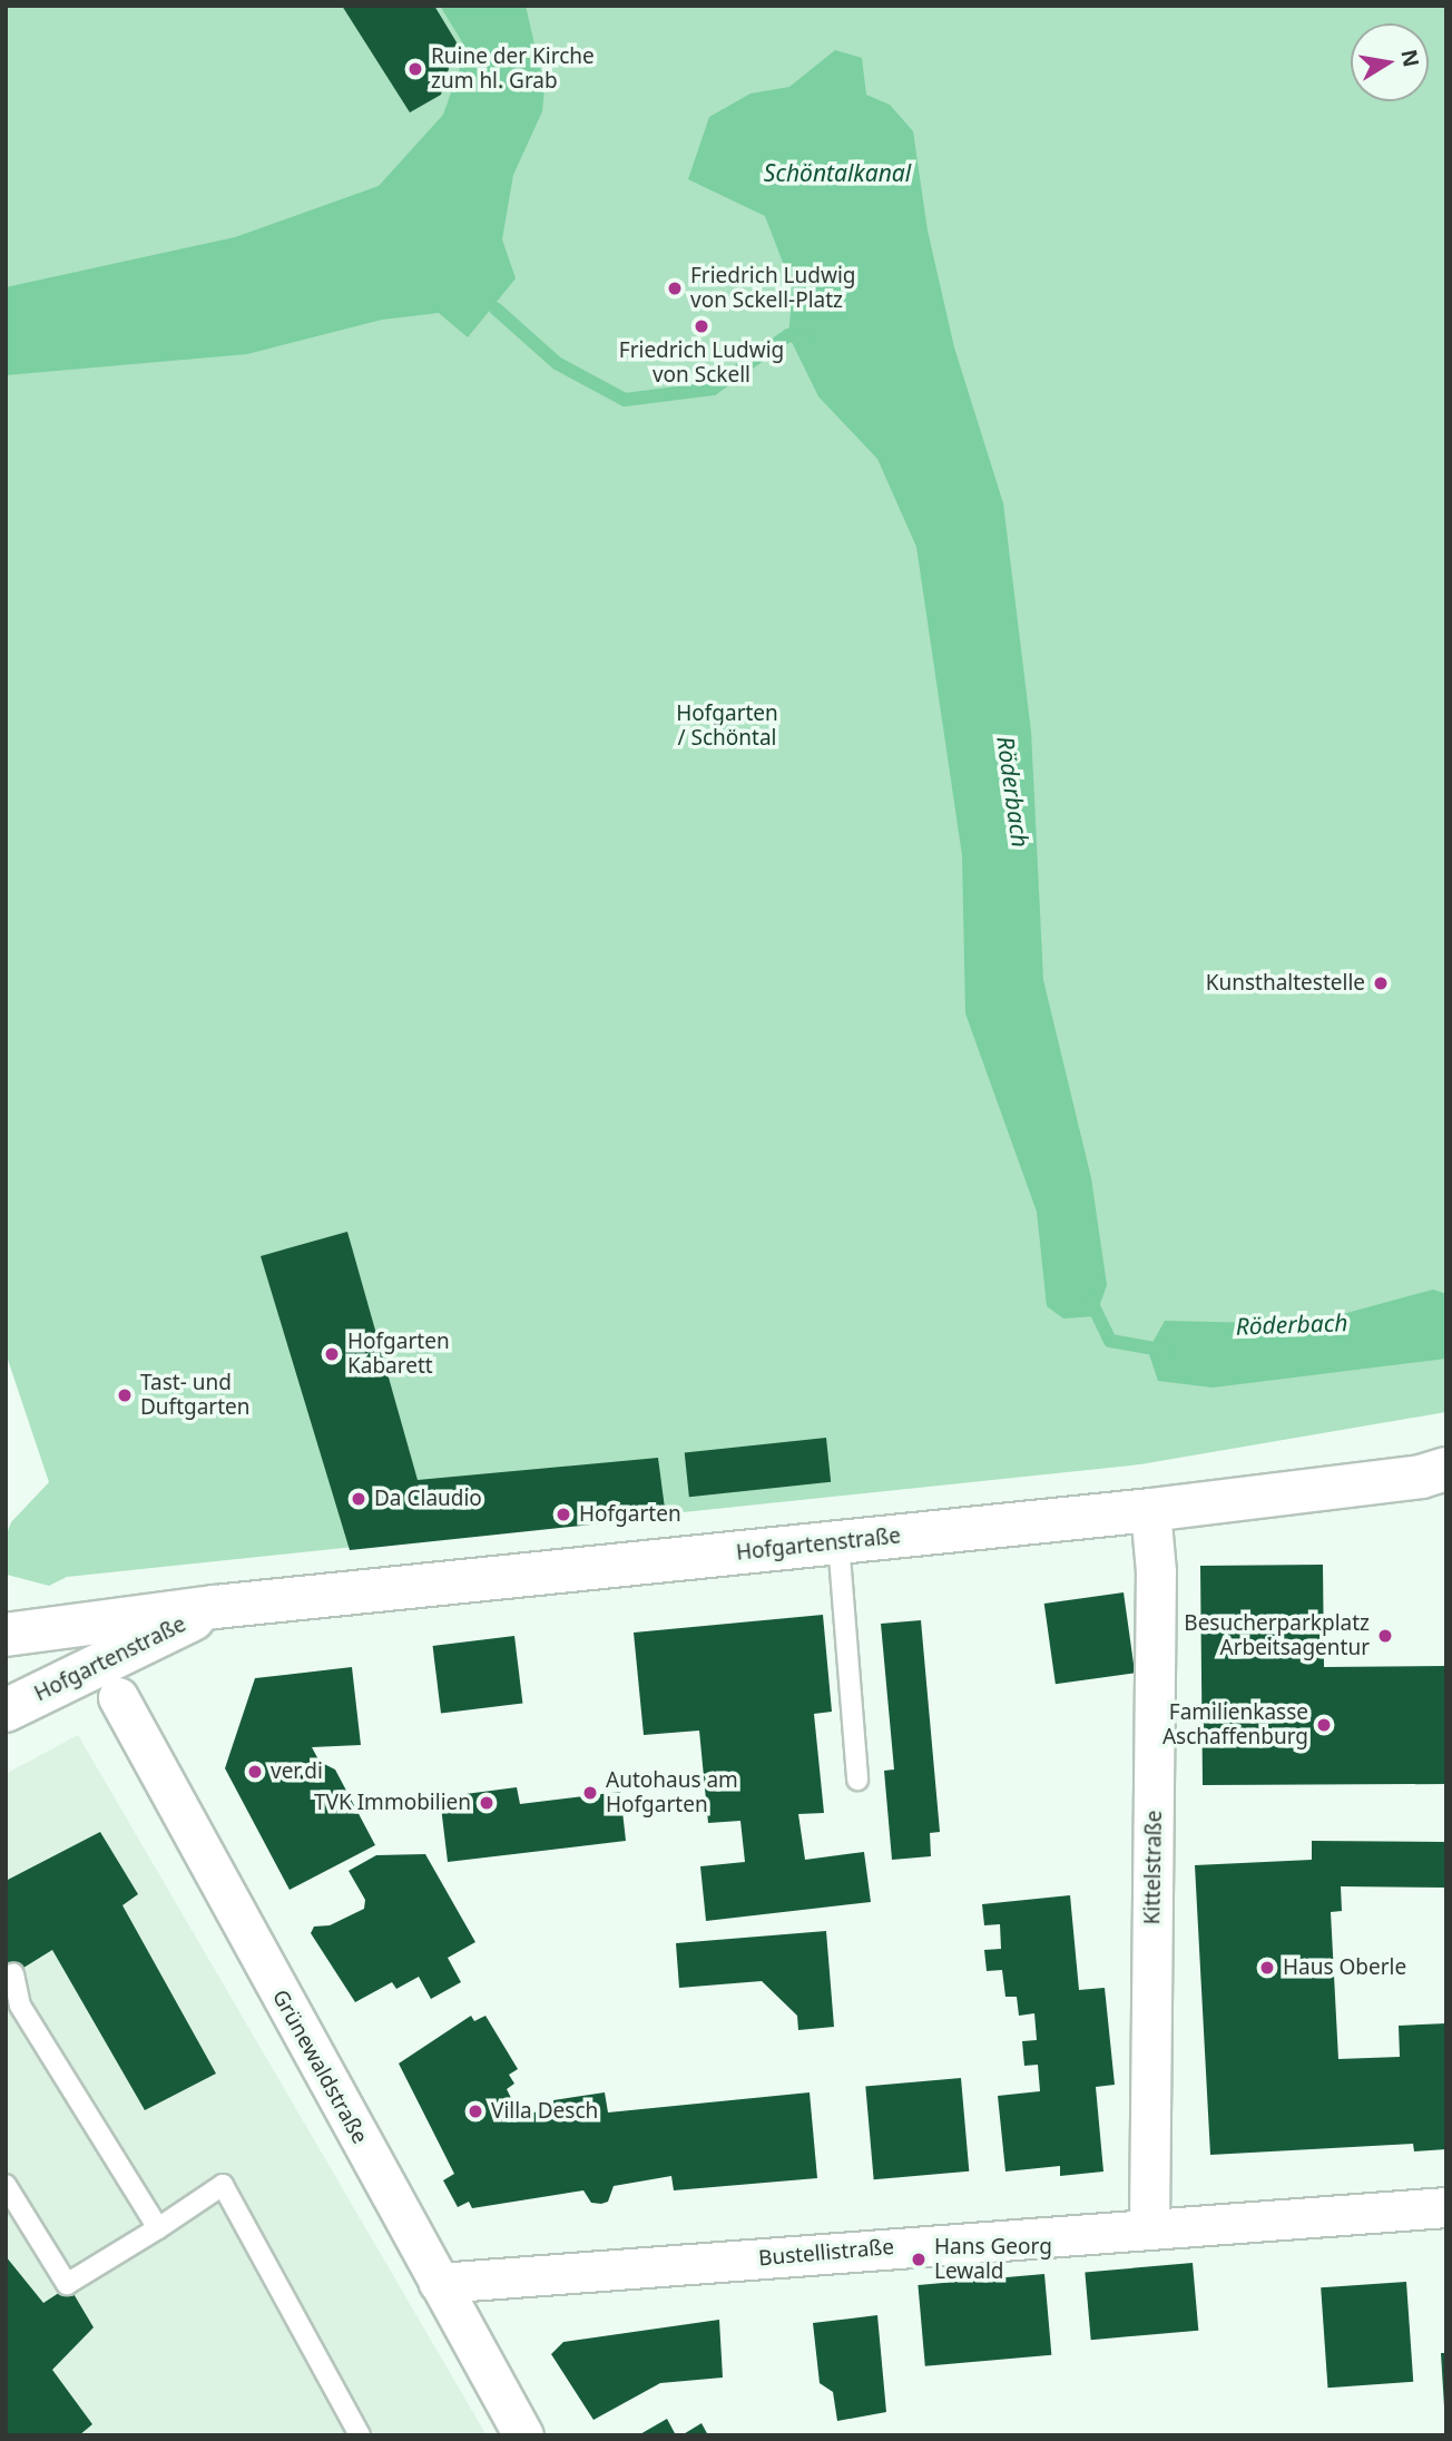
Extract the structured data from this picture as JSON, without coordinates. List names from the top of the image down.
{
  "streets": {
    "main road": ["Hofgartenstraße"],
    "street": ["Kittelstraße", "Grünewaldstraße", "Bustellistraße"]
  },
  "crossings": [
    ["Hofgartenstraße", "Kittelstraße"],
    ["Kittelstraße", "Bustellistraße"],
    ["Grünewaldstraße", "Bustellistraße"]
  ],
  "water": ["Schöntalkanal", "Röderbach"],
  "parks": ["Hofgarten / Schöntal"],
  "places": [
    "Ruine der Kirche zum hl. Grab",
    "Friedrich Ludwig von Sckell-Platz",
    "Friedrich Ludwig von Sckell",
    "Kunsthaltestelle",
    "Hofgarten Kabarett",
    "Tast- und Duftgarten",
    "Da Claudio",
    "Hofgarten",
    "Besucherparkplatz Arbeitsagentur",
    "Familienkasse Aschaffenburg",
    "ver.di",
    "Autohaus am Hofgarten",
    "TVK Immobilien",
    "Haus Oberle",
    "Villa Desch",
    "Hans Georg Lewald"
  ],
  "north": "right"
}
